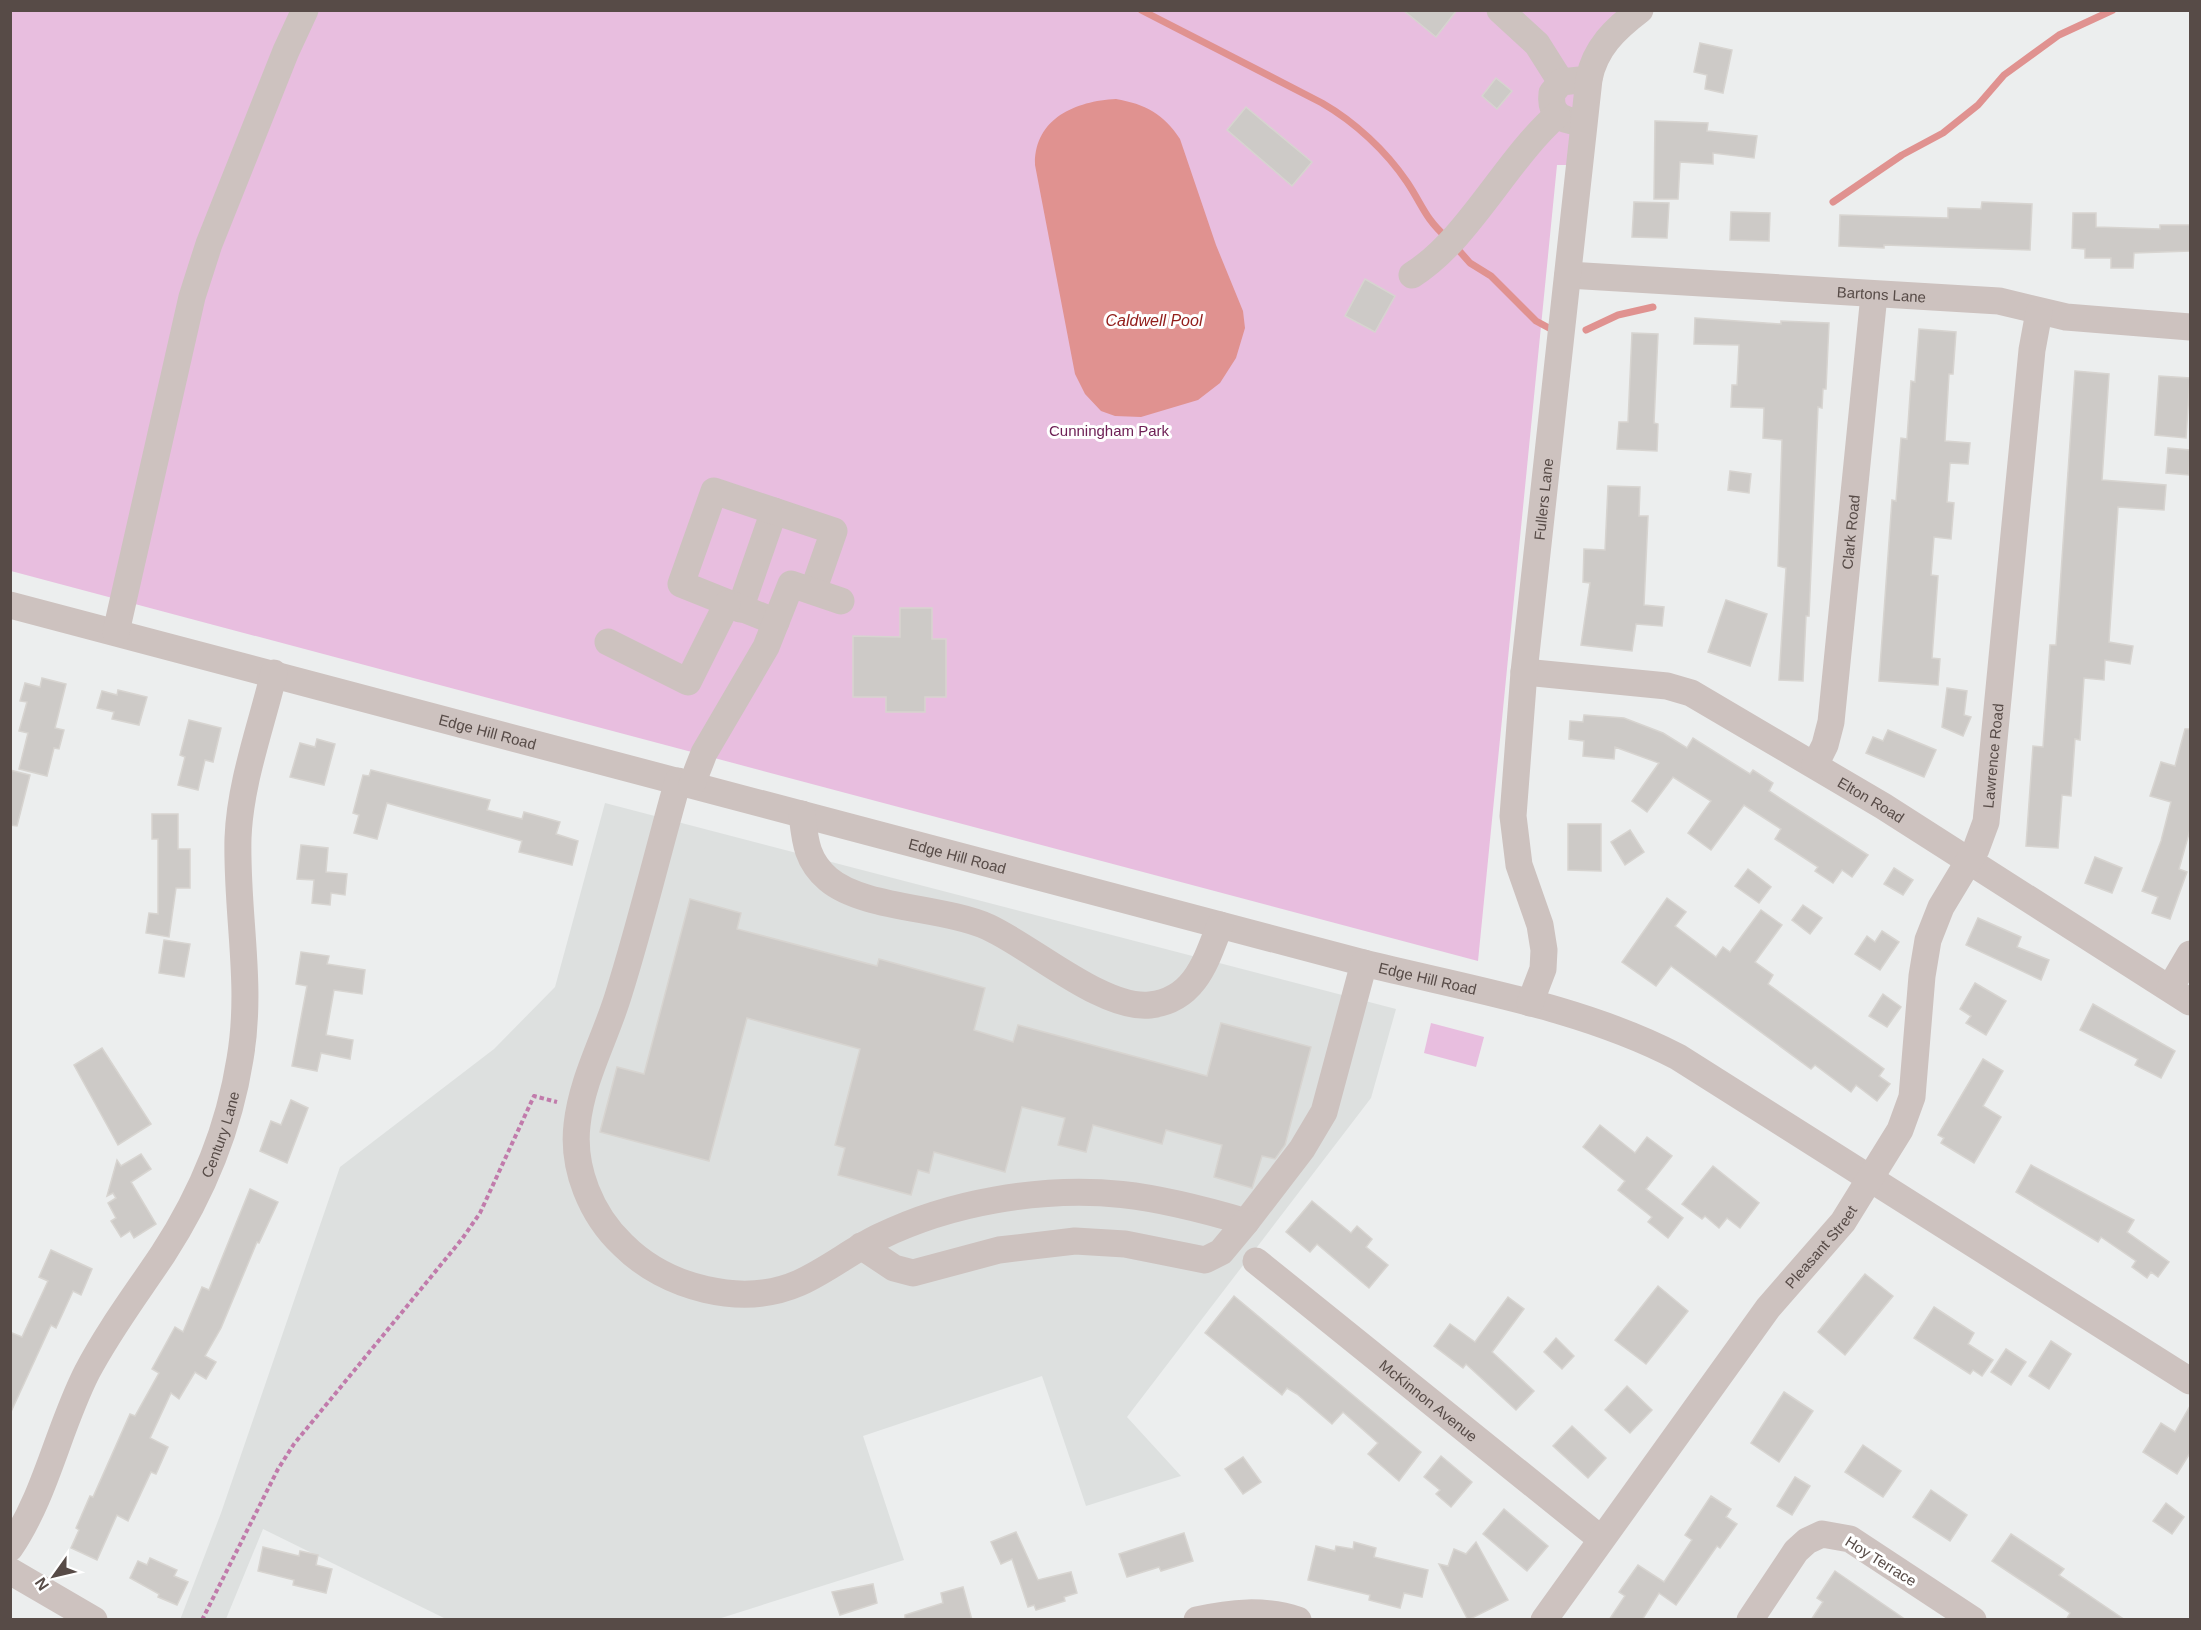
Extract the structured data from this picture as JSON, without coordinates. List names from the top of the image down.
{
  "streets": {
    "street": [
      "Bartons Lane",
      "Fullers Lane",
      "Clark Road",
      "Edge Hill Road",
      "Lawrence Road",
      "Elton Road",
      "Century Lane",
      "Pleasant Street",
      "McKinnon Avenue",
      "Hoy Terrace"
    ]
  },
  "crossings": [
    ["Bartons Lane", "Fullers Lane"],
    ["Bartons Lane", "Clark Road"],
    ["Bartons Lane", "Lawrence Road"],
    ["Fullers Lane", "Edge Hill Road"],
    ["Fullers Lane", "Elton Road"],
    ["Clark Road", "Elton Road"],
    ["Edge Hill Road", "Lawrence Road"],
    ["Edge Hill Road", "Century Lane"],
    ["Edge Hill Road", "Pleasant Street"],
    ["Lawrence Road", "Elton Road"],
    ["Lawrence Road", "Pleasant Street"],
    ["Pleasant Street", "McKinnon Avenue"]
  ],
  "water": ["Caldwell Pool"],
  "parks": ["Cunningham Park"],
  "north": "bottom left"
}
